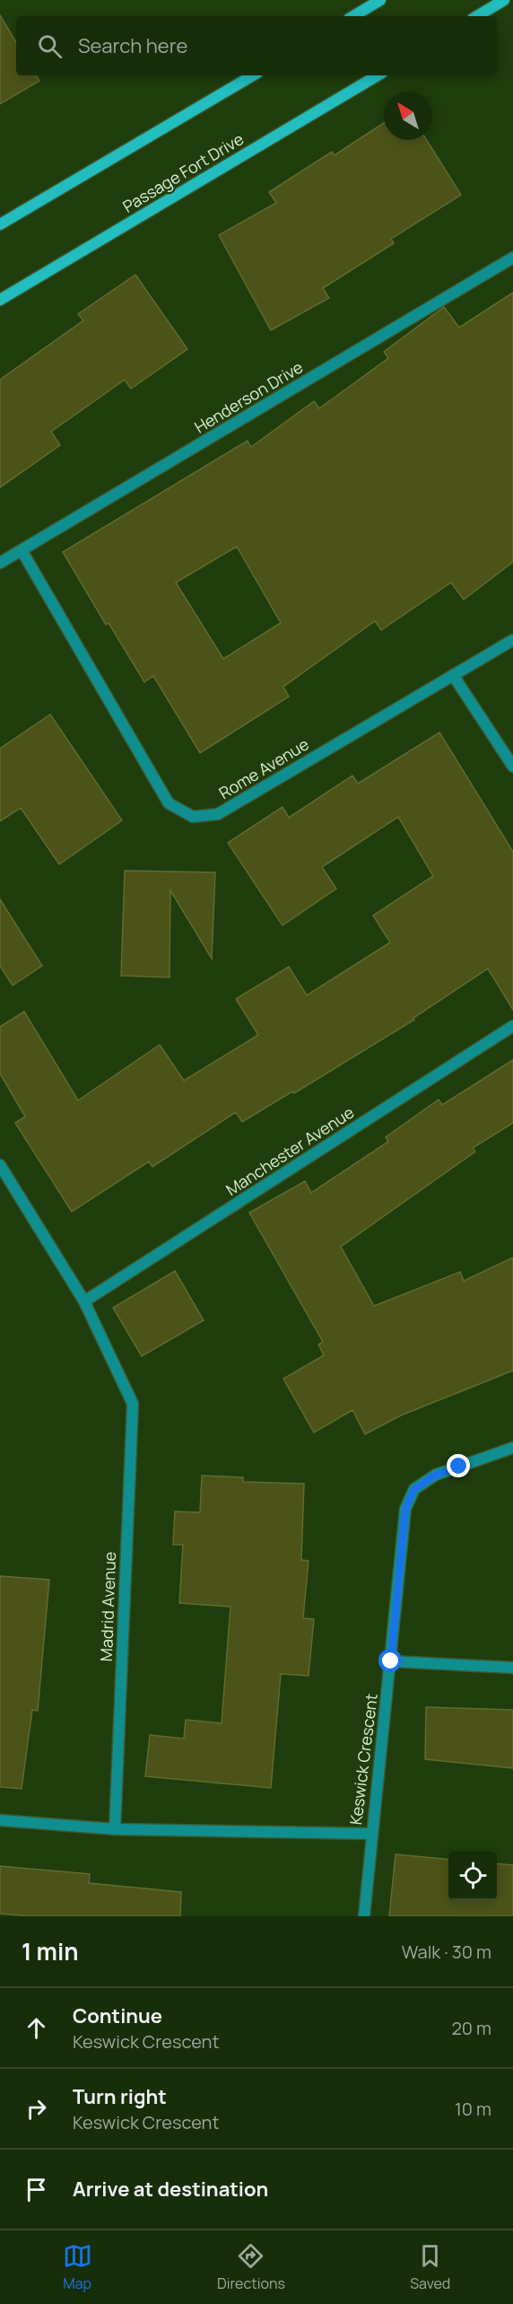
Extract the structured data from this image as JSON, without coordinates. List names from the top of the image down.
{
  "streets": {
    "main road": ["Passage Fort Drive"],
    "street": [
      "Henderson Drive",
      "Rome Avenue",
      "Manchester Avenue",
      "Madrid Avenue",
      "Keswick Crescent"
    ]
  },
  "crossings": [
    ["Henderson Drive", "Rome Avenue"],
    ["Manchester Avenue", "Madrid Avenue"]
  ],
  "north": "top left",
  "page": {
    "search": "Search here",
    "heading": ["1 min", "Walk · 30 m"],
    "list": [
      ["Continue", "Keswick Crescent", "20 m"],
      ["Turn right", "Keswick Crescent", "10 m"],
      "Arrive at destination"
    ],
    "nav": ["Map", "Directions", "Saved"]
  }
}
